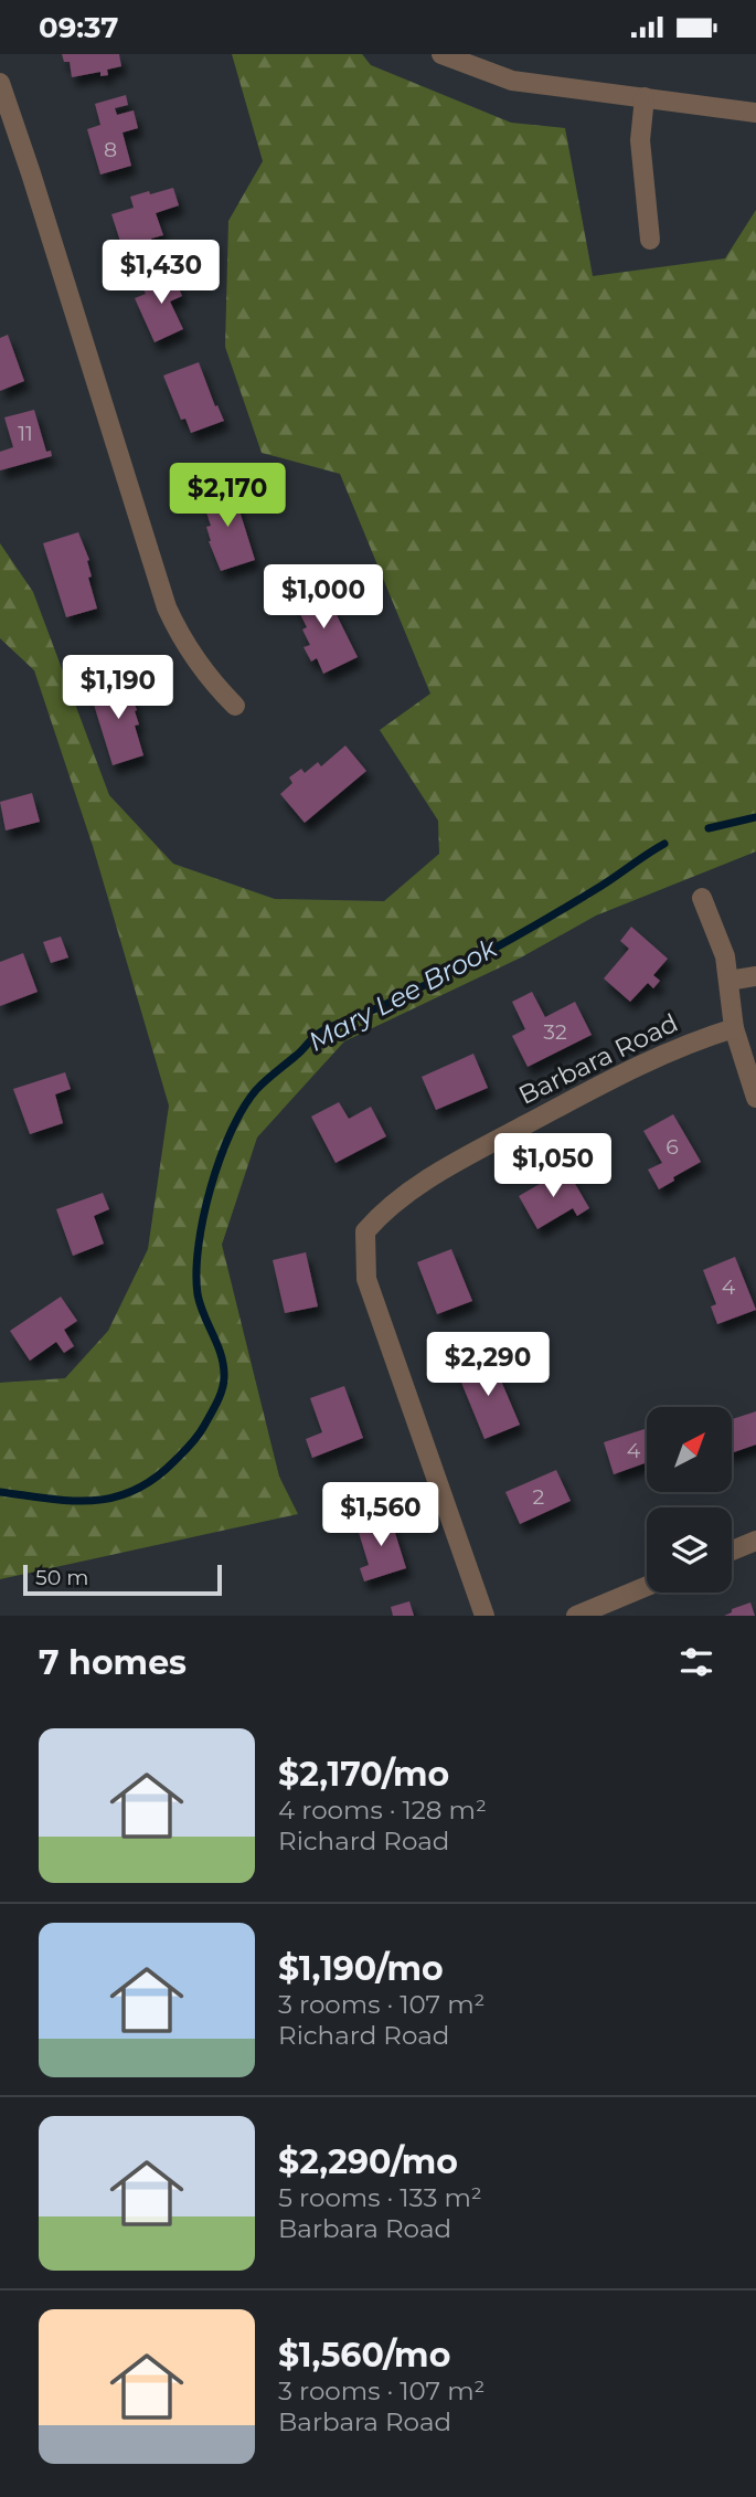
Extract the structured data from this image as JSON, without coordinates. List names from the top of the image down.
{
  "streets": {
    "street": ["Barbara Road"]
  },
  "water": ["Mary Lee Brook"],
  "house_numbers": [
    "8",
    "11",
    "32",
    "6",
    "4",
    "4",
    "2"
  ],
  "scale_bar": "50 m",
  "north": "top right",
  "page": {
    "status": "09:37",
    "price": [
      "$1,430",
      "$2,170",
      "$1,000",
      "$1,190",
      "$1,050",
      "$2,290",
      "$1,560"
    ],
    "scale": "50 m",
    "heading": "7 homes",
    "list": [
      {
        "name": "$2,170/mo",
        "note": "4 rooms · 128 m² · Richard Road"
      },
      {
        "name": "$1,190/mo",
        "note": "3 rooms · 107 m² · Richard Road"
      },
      {
        "name": "$2,290/mo",
        "note": "5 rooms · 133 m² · Barbara Road"
      },
      {
        "name": "$1,560/mo",
        "note": "3 rooms · 107 m² · Barbara Road"
      }
    ]
  }
}
